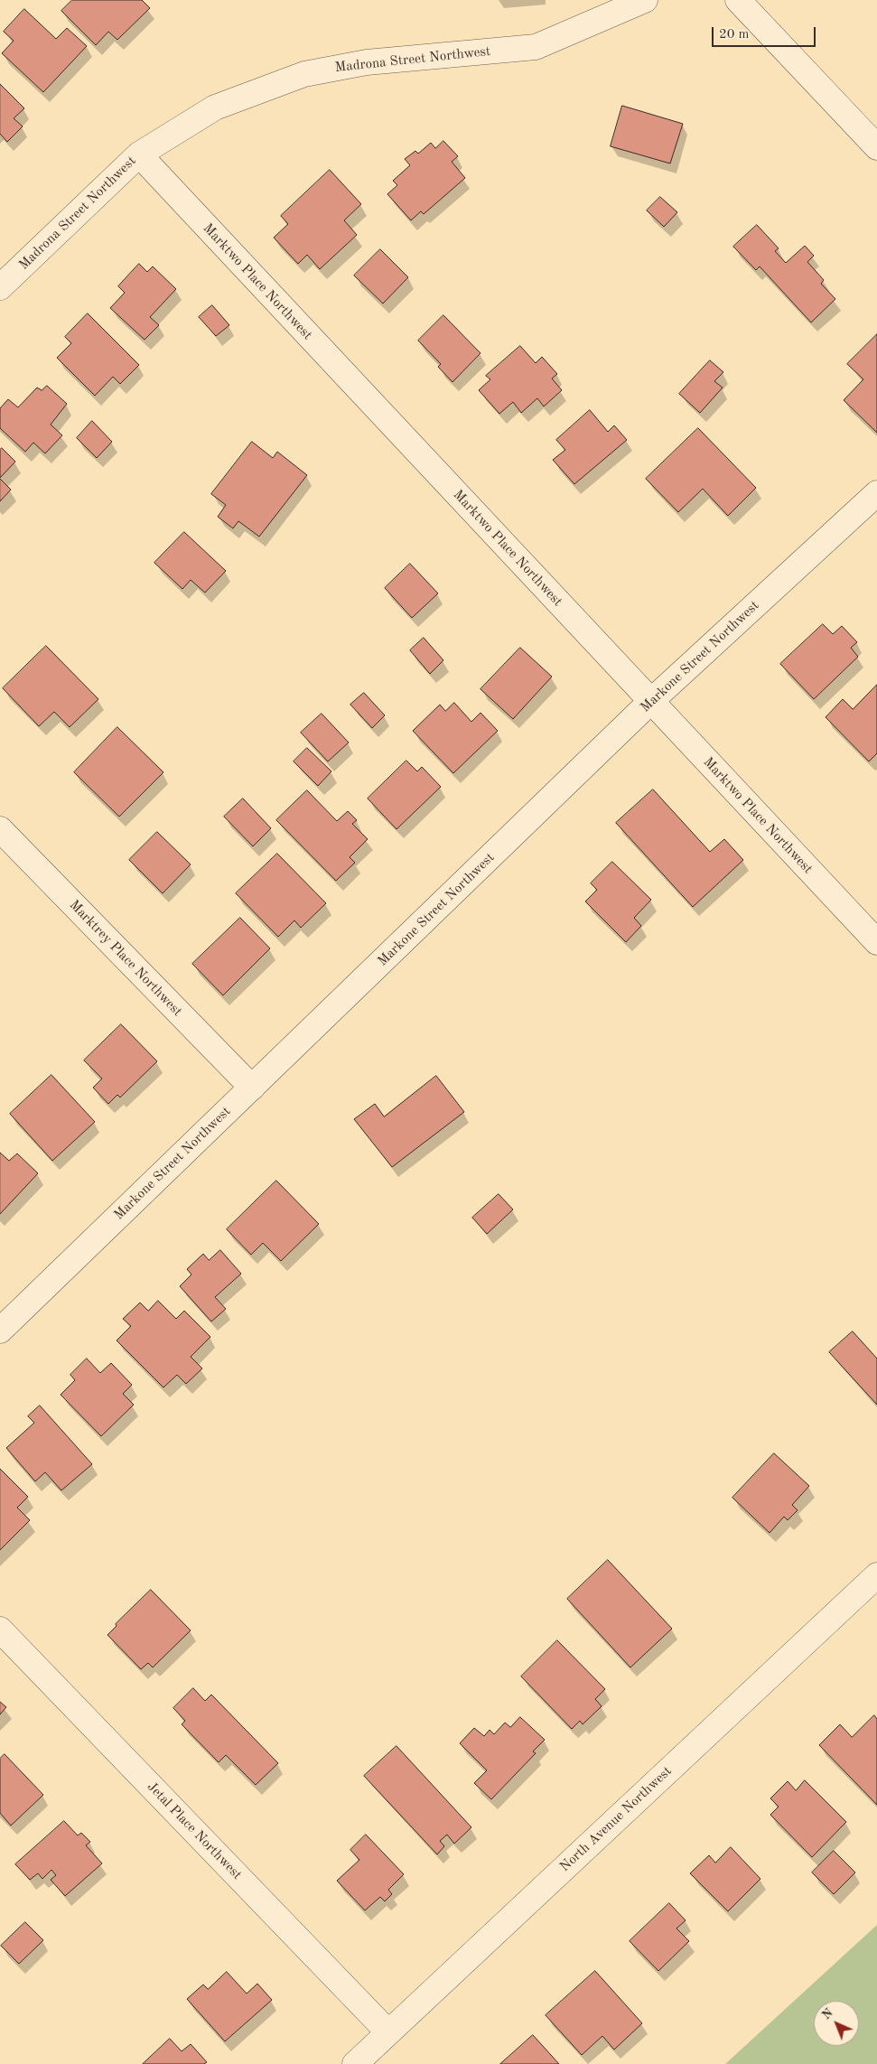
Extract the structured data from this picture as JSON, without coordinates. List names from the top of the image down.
{
  "streets": {
    "street": [
      "Madrona Street Northwest",
      "Marktwo Place Northwest",
      "Markone Street Northwest",
      "Marktrey Place Northwest",
      "North Avenue Northwest",
      "Jetal Place Northwest"
    ]
  },
  "crossings": [
    ["Madrona Street Northwest", "Marktwo Place Northwest"],
    ["Marktwo Place Northwest", "Markone Street Northwest"],
    ["Markone Street Northwest", "Marktrey Place Northwest"],
    ["North Avenue Northwest", "Jetal Place Northwest"]
  ],
  "scale_bar": "20 m",
  "north": "top left"
}
